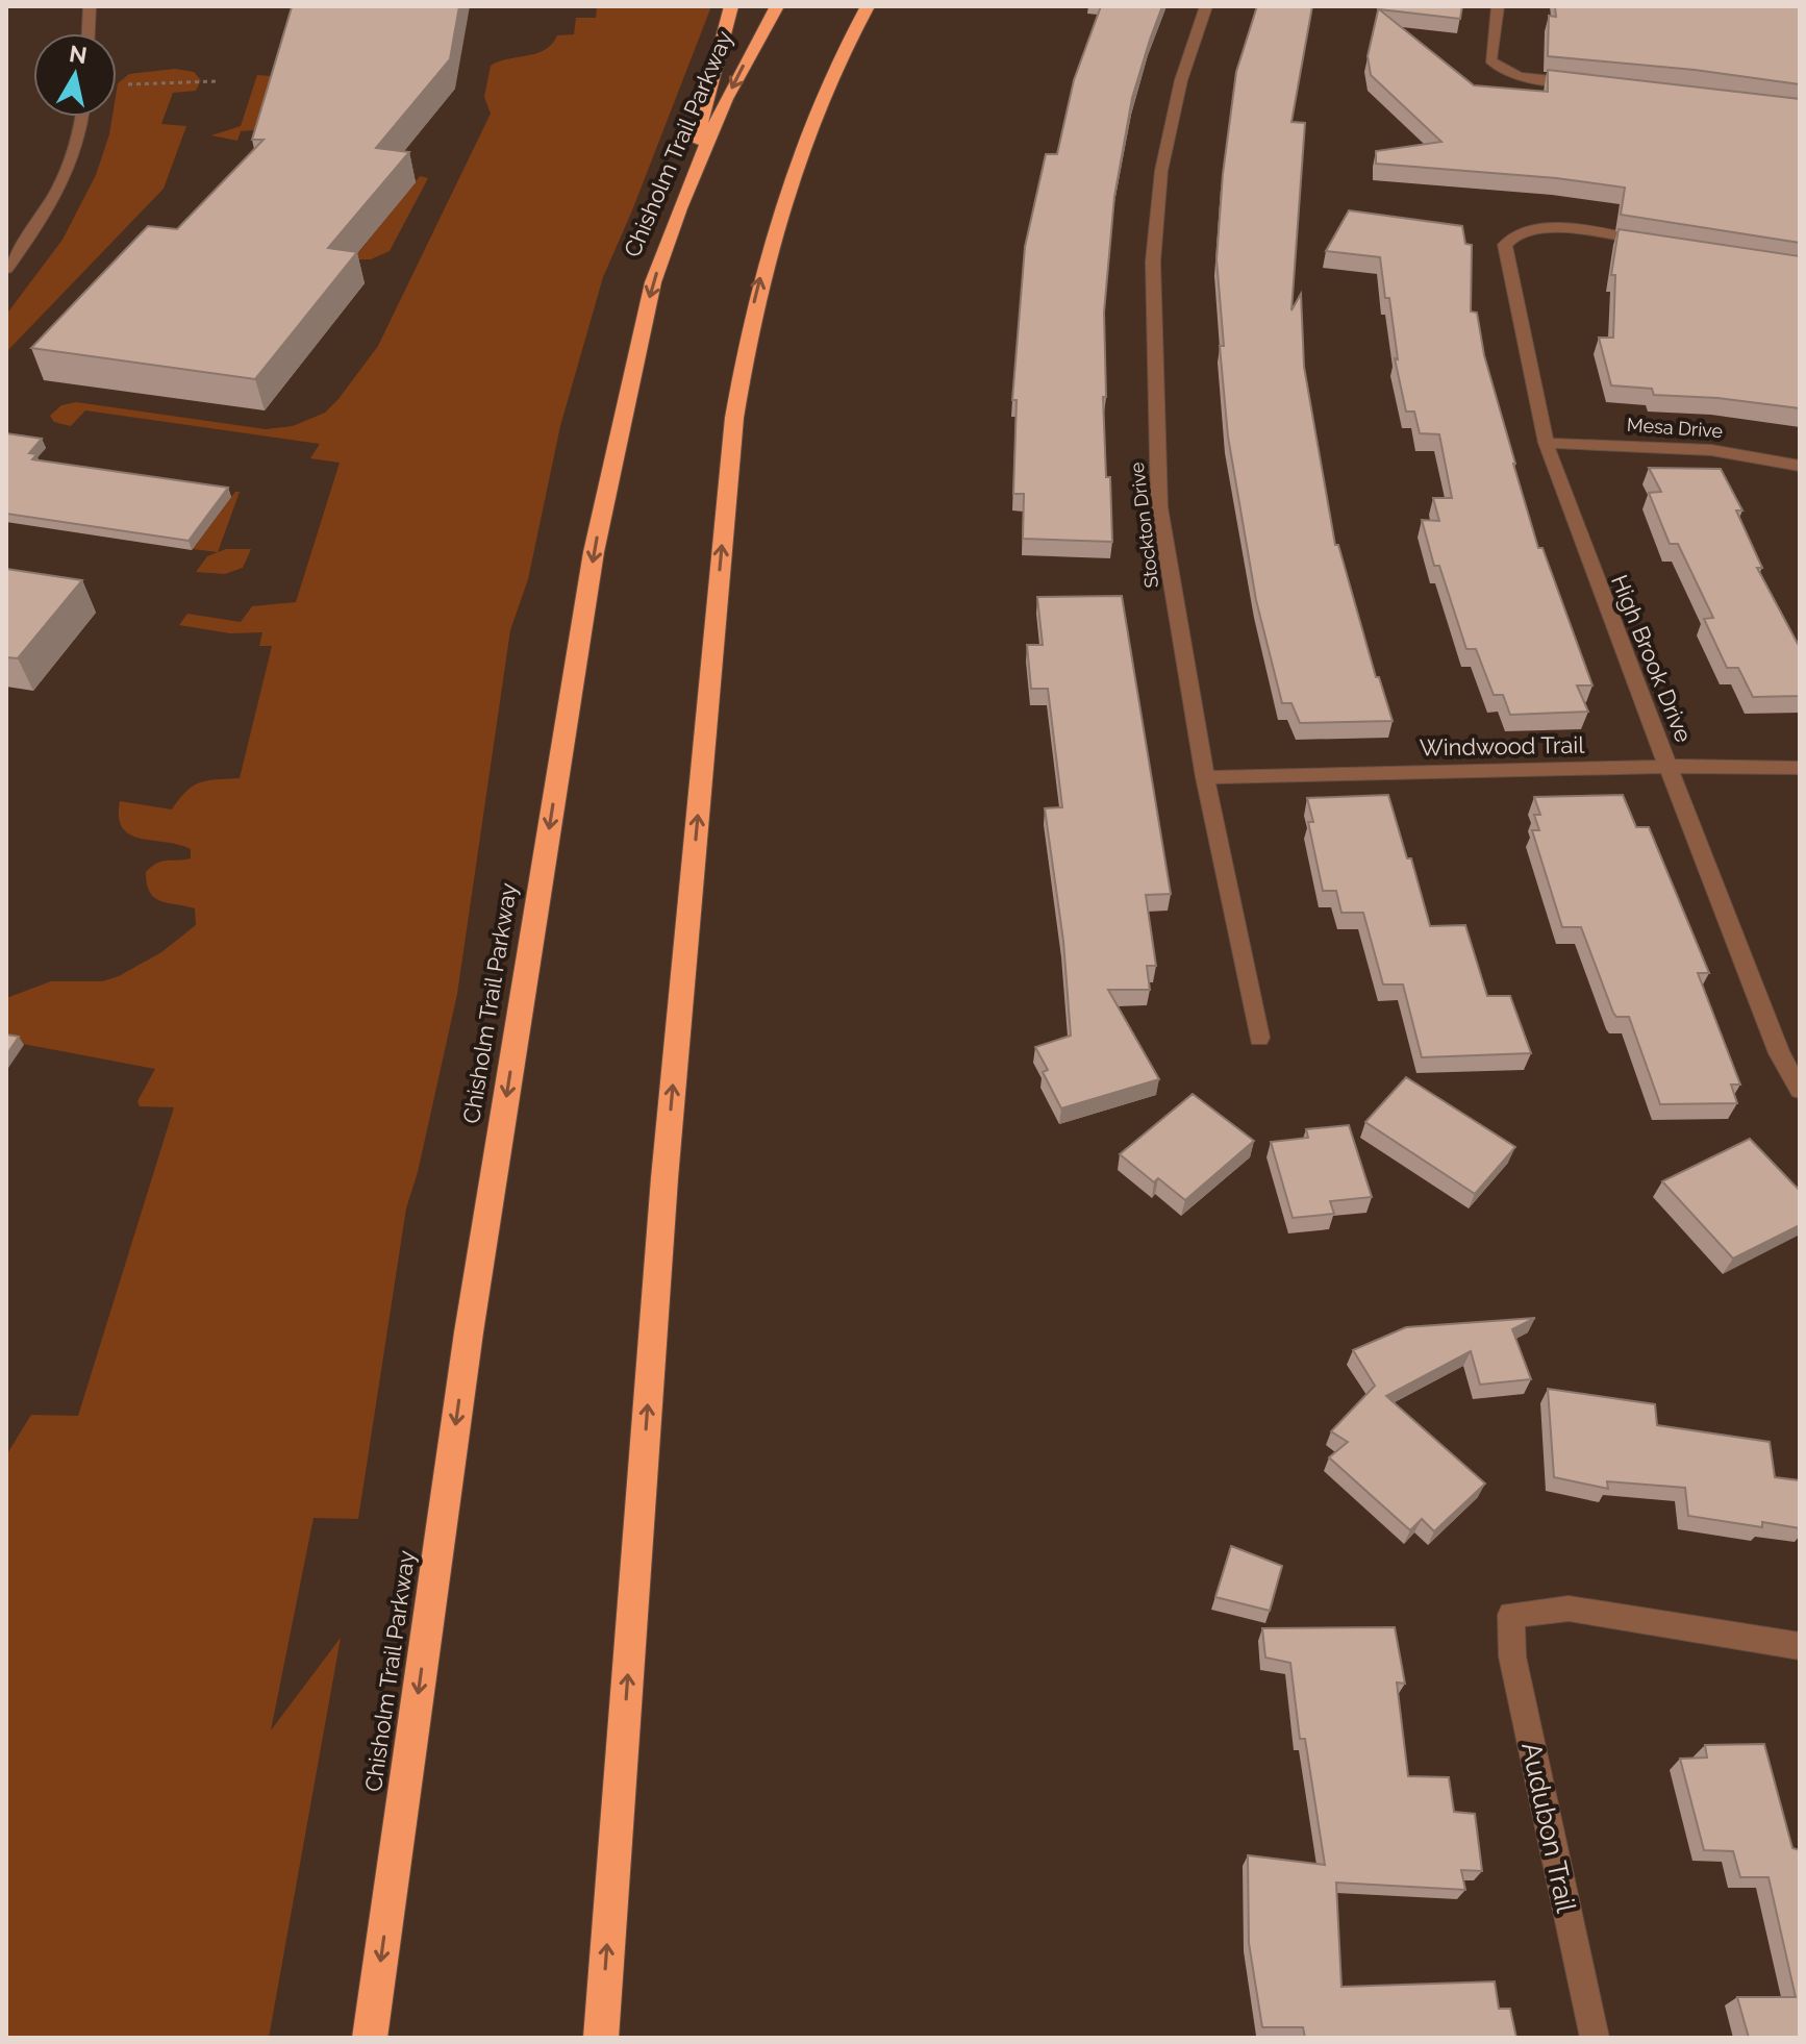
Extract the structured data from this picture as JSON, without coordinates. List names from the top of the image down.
{
  "streets": {
    "highway": ["Chisholm Trail Parkway"],
    "street": [
      "Mesa Drive",
      "Stockton Drive",
      "High Brook Drive",
      "Windwood Trail",
      "Audubon Trail"
    ]
  },
  "crossings": [
    ["Mesa Drive", "High Brook Drive"],
    ["Stockton Drive", "Windwood Trail"],
    ["High Brook Drive", "Windwood Trail"]
  ],
  "north": "top"
}
